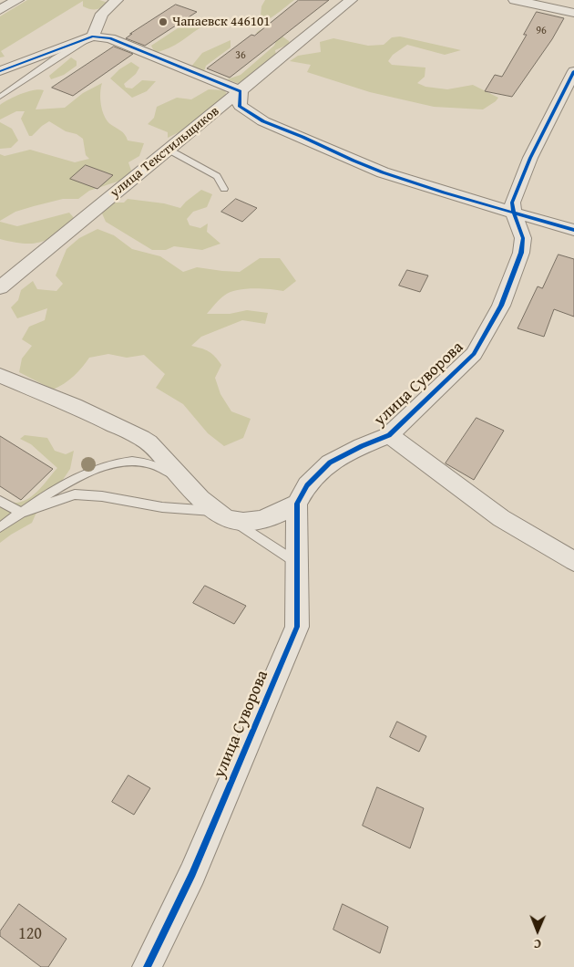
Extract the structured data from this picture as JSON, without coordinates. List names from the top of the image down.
{
  "streets": {
    "street": ["улица Текстильщиков", "улица Суворова"]
  },
  "places": ["Чапаевск 446101"],
  "house_numbers": ["96", "36", "120"],
  "north": "bottom"
}
